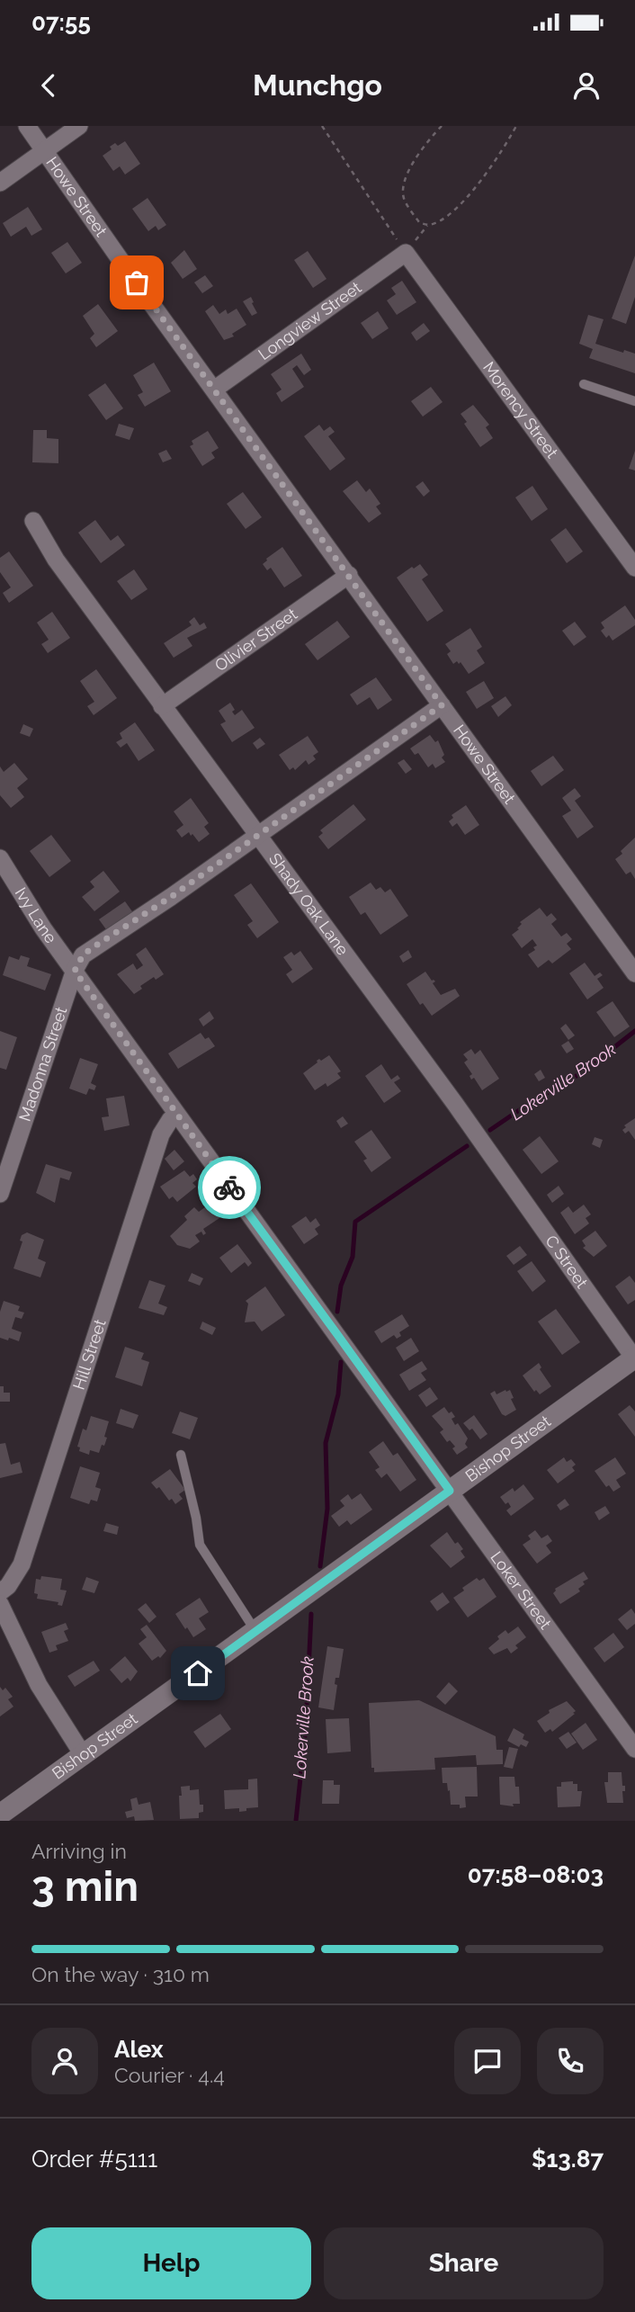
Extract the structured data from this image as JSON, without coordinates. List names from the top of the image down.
{
  "streets": {
    "street": [
      "Howe Street",
      "Longview Street",
      "Morency Street",
      "Olivier Street",
      "Shady Oak Lane",
      "Ivy Lane",
      "Madonna Street",
      "C Street",
      "Hill Street",
      "Bishop Street",
      "Loker Street"
    ]
  },
  "crossings": [
    ["Howe Street", "Longview Street"],
    ["Howe Street", "Olivier Street"],
    ["Howe Street", "Madonna Street"],
    ["Longview Street", "Morency Street"],
    ["Olivier Street", "Shady Oak Lane"],
    ["Shady Oak Lane", "Madonna Street"],
    ["Shady Oak Lane", "C Street"],
    ["Ivy Lane", "Madonna Street"],
    ["Ivy Lane", "Hill Street"],
    ["Ivy Lane", "Loker Street"],
    ["C Street", "Bishop Street"],
    ["Hill Street", "Loker Street"],
    ["Bishop Street", "Loker Street"]
  ],
  "water": ["Lokerville Brook"],
  "page": {
    "status": "07:55",
    "header": "Munchgo",
    "heading": ["3 min", "Arriving in", "07:58–08:03"],
    "panel": [
      "Alex",
      "Courier · 4.4",
      "Order #5111",
      "$13.87"
    ],
    "bar": "On the way · 310 m",
    "buttons": ["Help", "Share"]
  }
}
